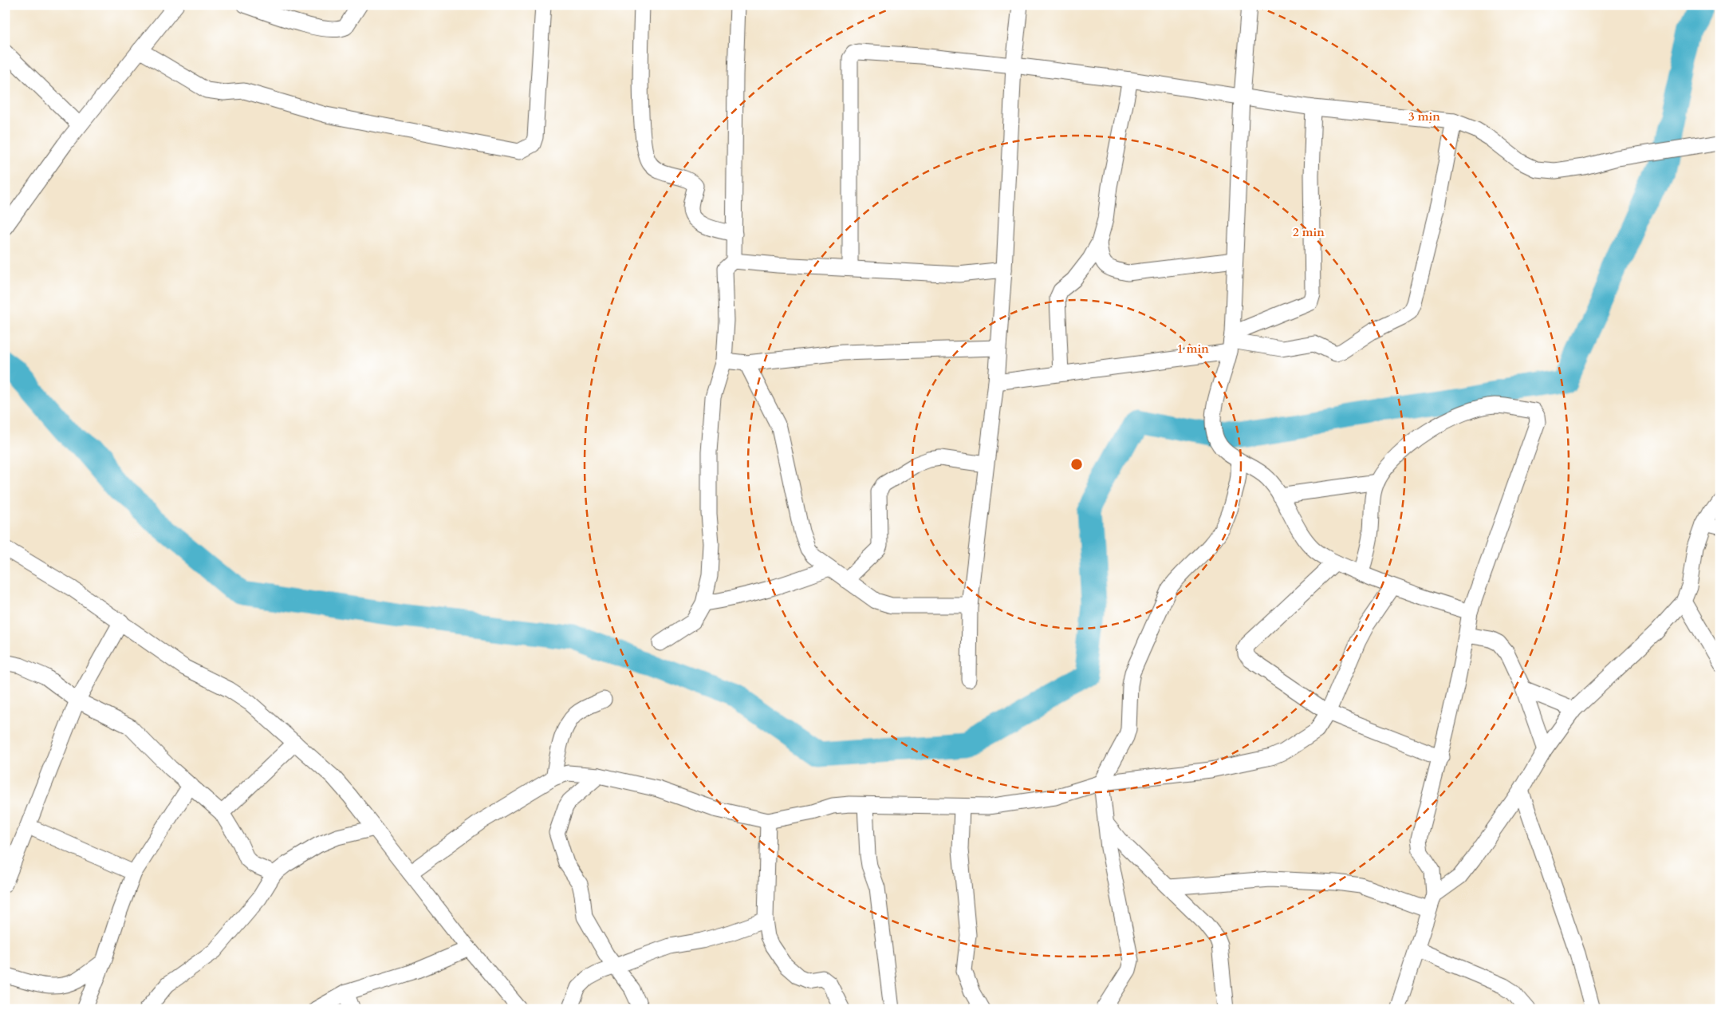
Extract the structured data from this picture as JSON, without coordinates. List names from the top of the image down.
{
  "rings": ["3 min", "2 min", "1 min"]
}
